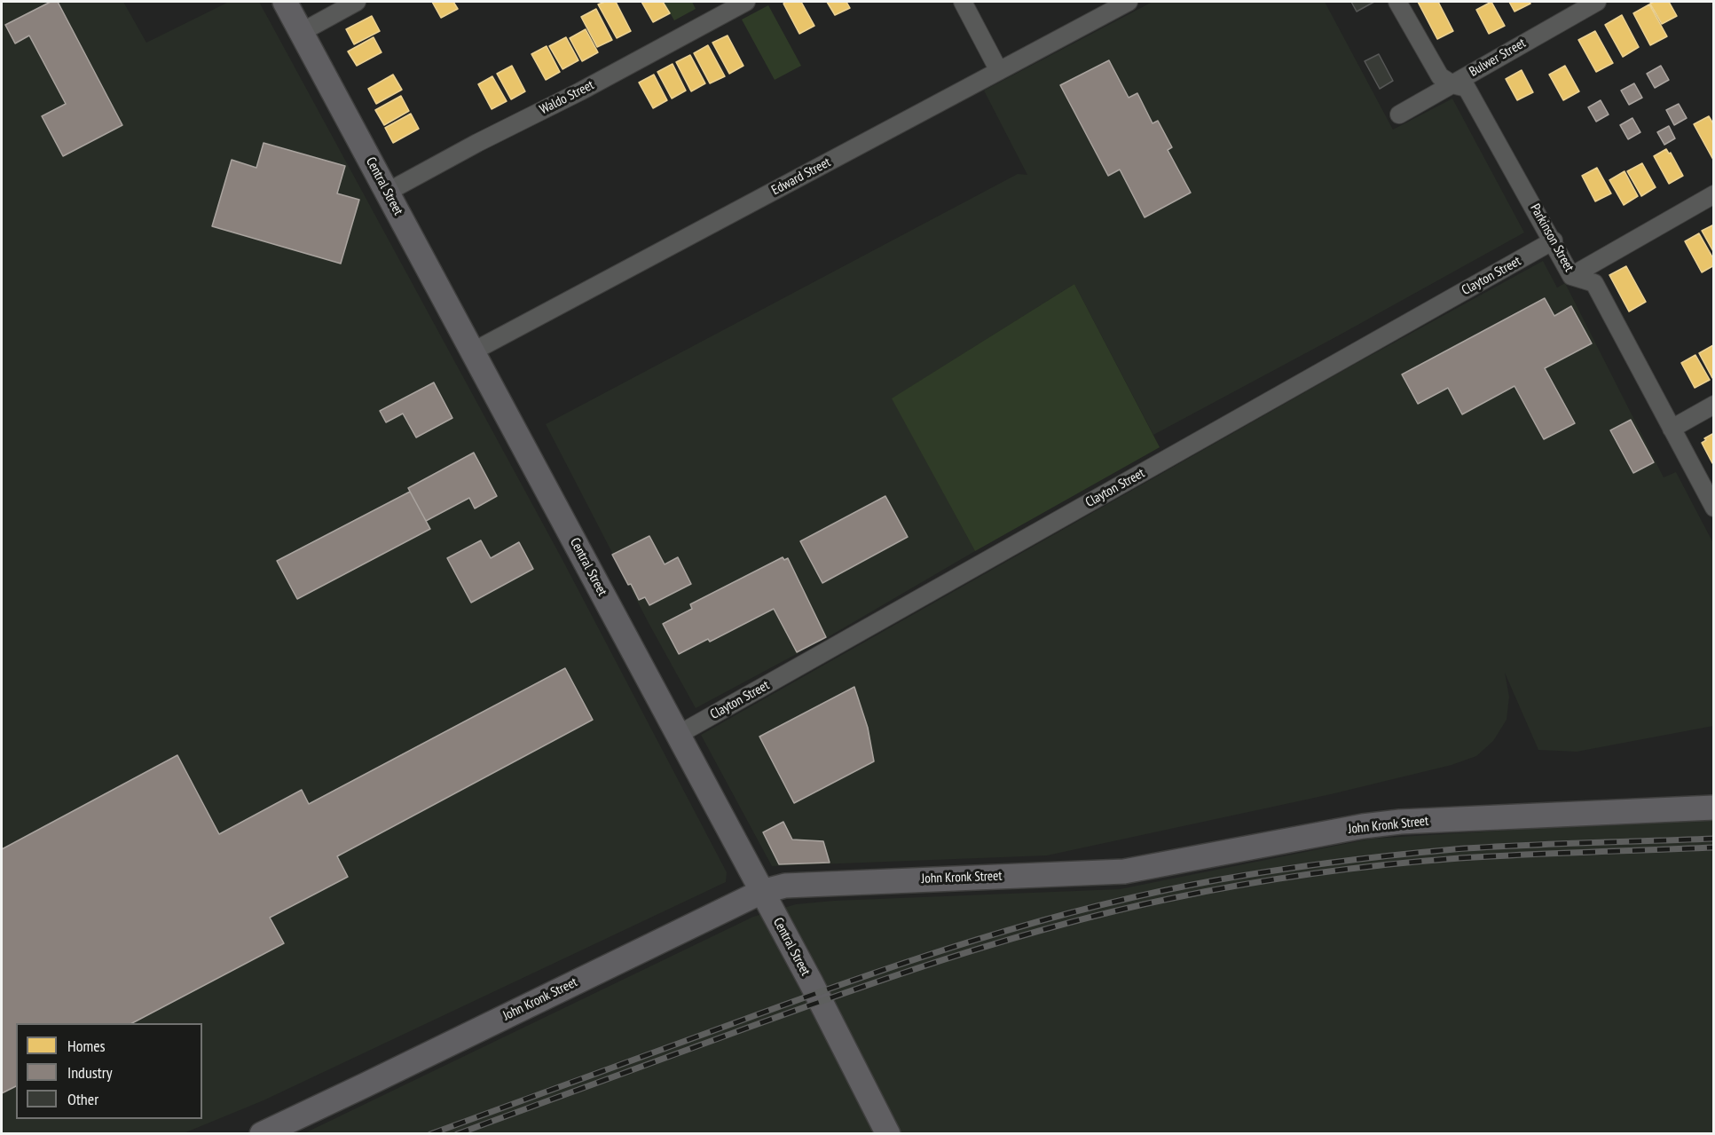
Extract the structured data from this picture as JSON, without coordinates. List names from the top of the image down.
{
  "streets": {
    "street": [
      "Bulwer Street",
      "Waldo Street",
      "Edward Street",
      "Central Street",
      "Parkinson Street",
      "Clayton Street",
      "John Kronk Street"
    ]
  },
  "crossings": [
    ["Bulwer Street", "Parkinson Street"],
    ["Waldo Street", "Central Street"],
    ["Edward Street", "Central Street"],
    ["Central Street", "Clayton Street"],
    ["Central Street", "John Kronk Street"],
    ["Parkinson Street", "Clayton Street"]
  ],
  "legend": ["Homes", "Industry", "Other"]
}
